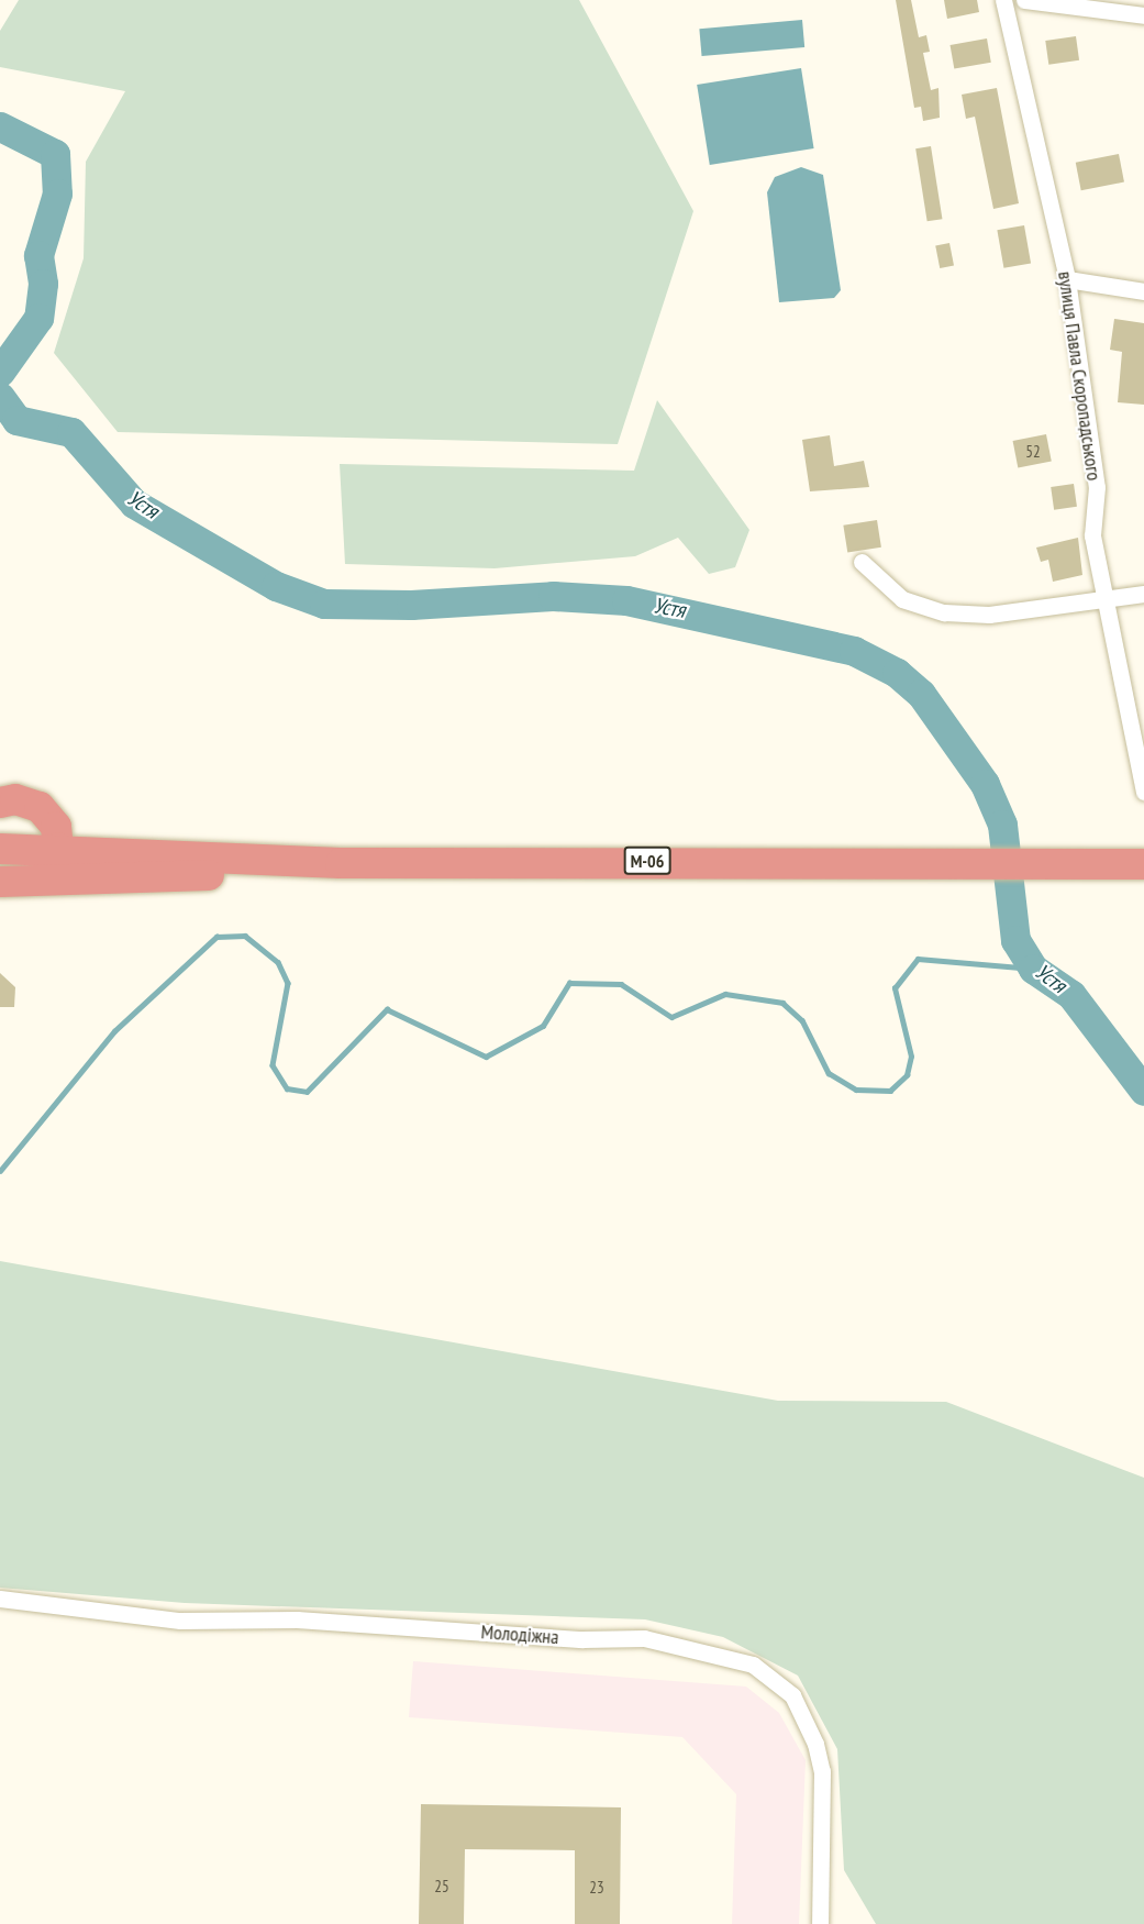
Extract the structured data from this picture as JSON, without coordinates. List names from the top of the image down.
{
  "streets": {
    "highway": ["М-06"],
    "street": ["вулиця Павла Скоропадського", "Молодіжна"]
  },
  "water": ["Устя"],
  "house_numbers": ["52", "25", "23"]
}
